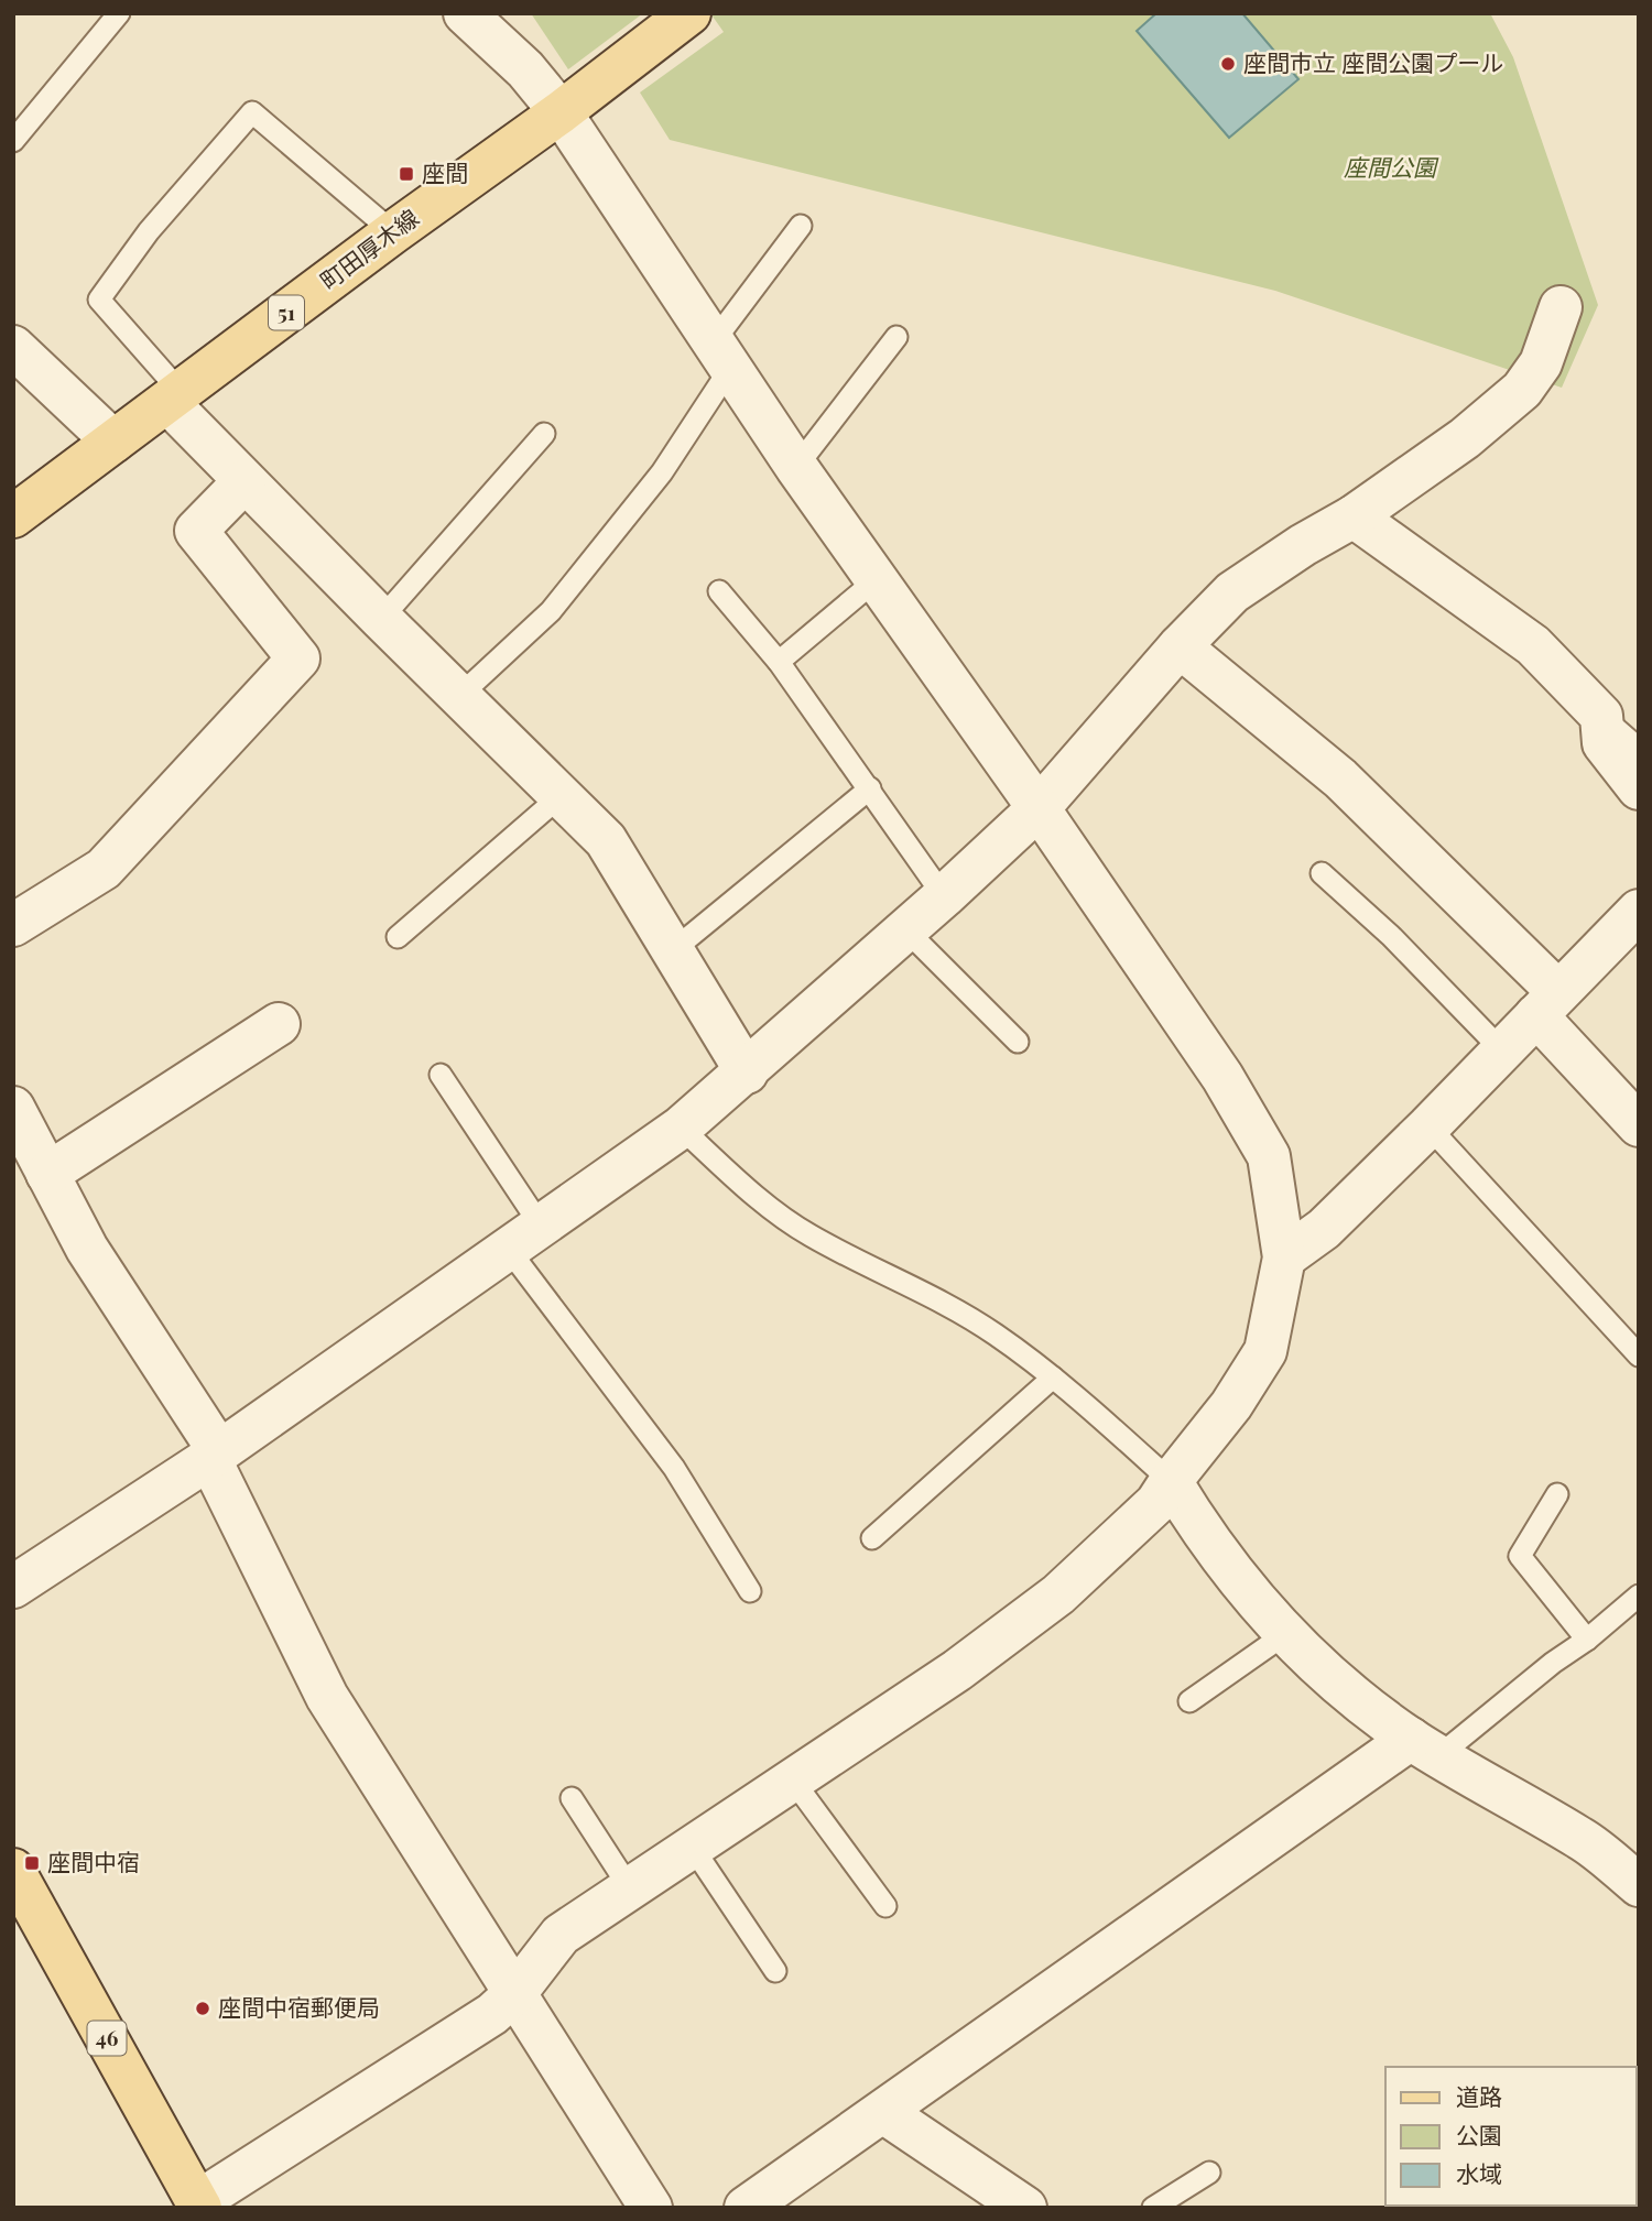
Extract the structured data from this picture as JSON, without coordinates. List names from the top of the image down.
{
  "streets": {
    "main road": ["町田厚木線", "51", "46"]
  },
  "parks": ["座間公園"],
  "places": {
    "other": ["座間市立 座間公園プール", "座間中宿郵便局"],
    "transit": ["座間", "座間中宿"]
  },
  "legend": ["道路", "公園", "水域"]
}
